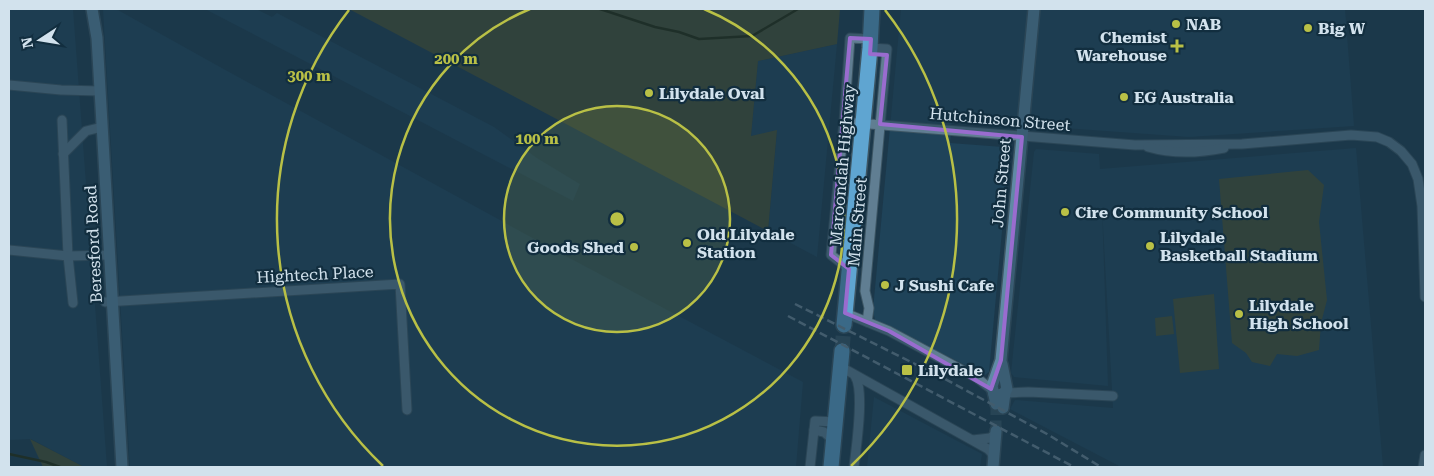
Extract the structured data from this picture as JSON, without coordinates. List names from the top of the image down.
{
  "streets": {
    "highway": ["Maroondah Highway"],
    "main road": ["John Street", "Beresford Road"],
    "street": ["Hutchinson Street", "Main Street", "Hightech Place"]
  },
  "crossings": [
    ["Hutchinson Street", "Maroondah Highway"],
    ["Hutchinson Street", "John Street"],
    ["Hutchinson Street", "Main Street"],
    ["Maroondah Highway", "Main Street"],
    ["Beresford Road", "Hightech Place"]
  ],
  "places": {
    "other": [
      "NAB",
      "Big W",
      "Lilydale Oval",
      "EG Australia",
      "Cire Community School",
      "Old Lilydale Station",
      "Lilydale Basketball Stadium",
      "Goods Shed",
      "J Sushi Cafe",
      "Lilydale High School"
    ],
    "health": ["Chemist Warehouse"],
    "transit": ["Lilydale"]
  },
  "north": "left",
  "rings": ["200 m", "300 m", "100 m"]
}
